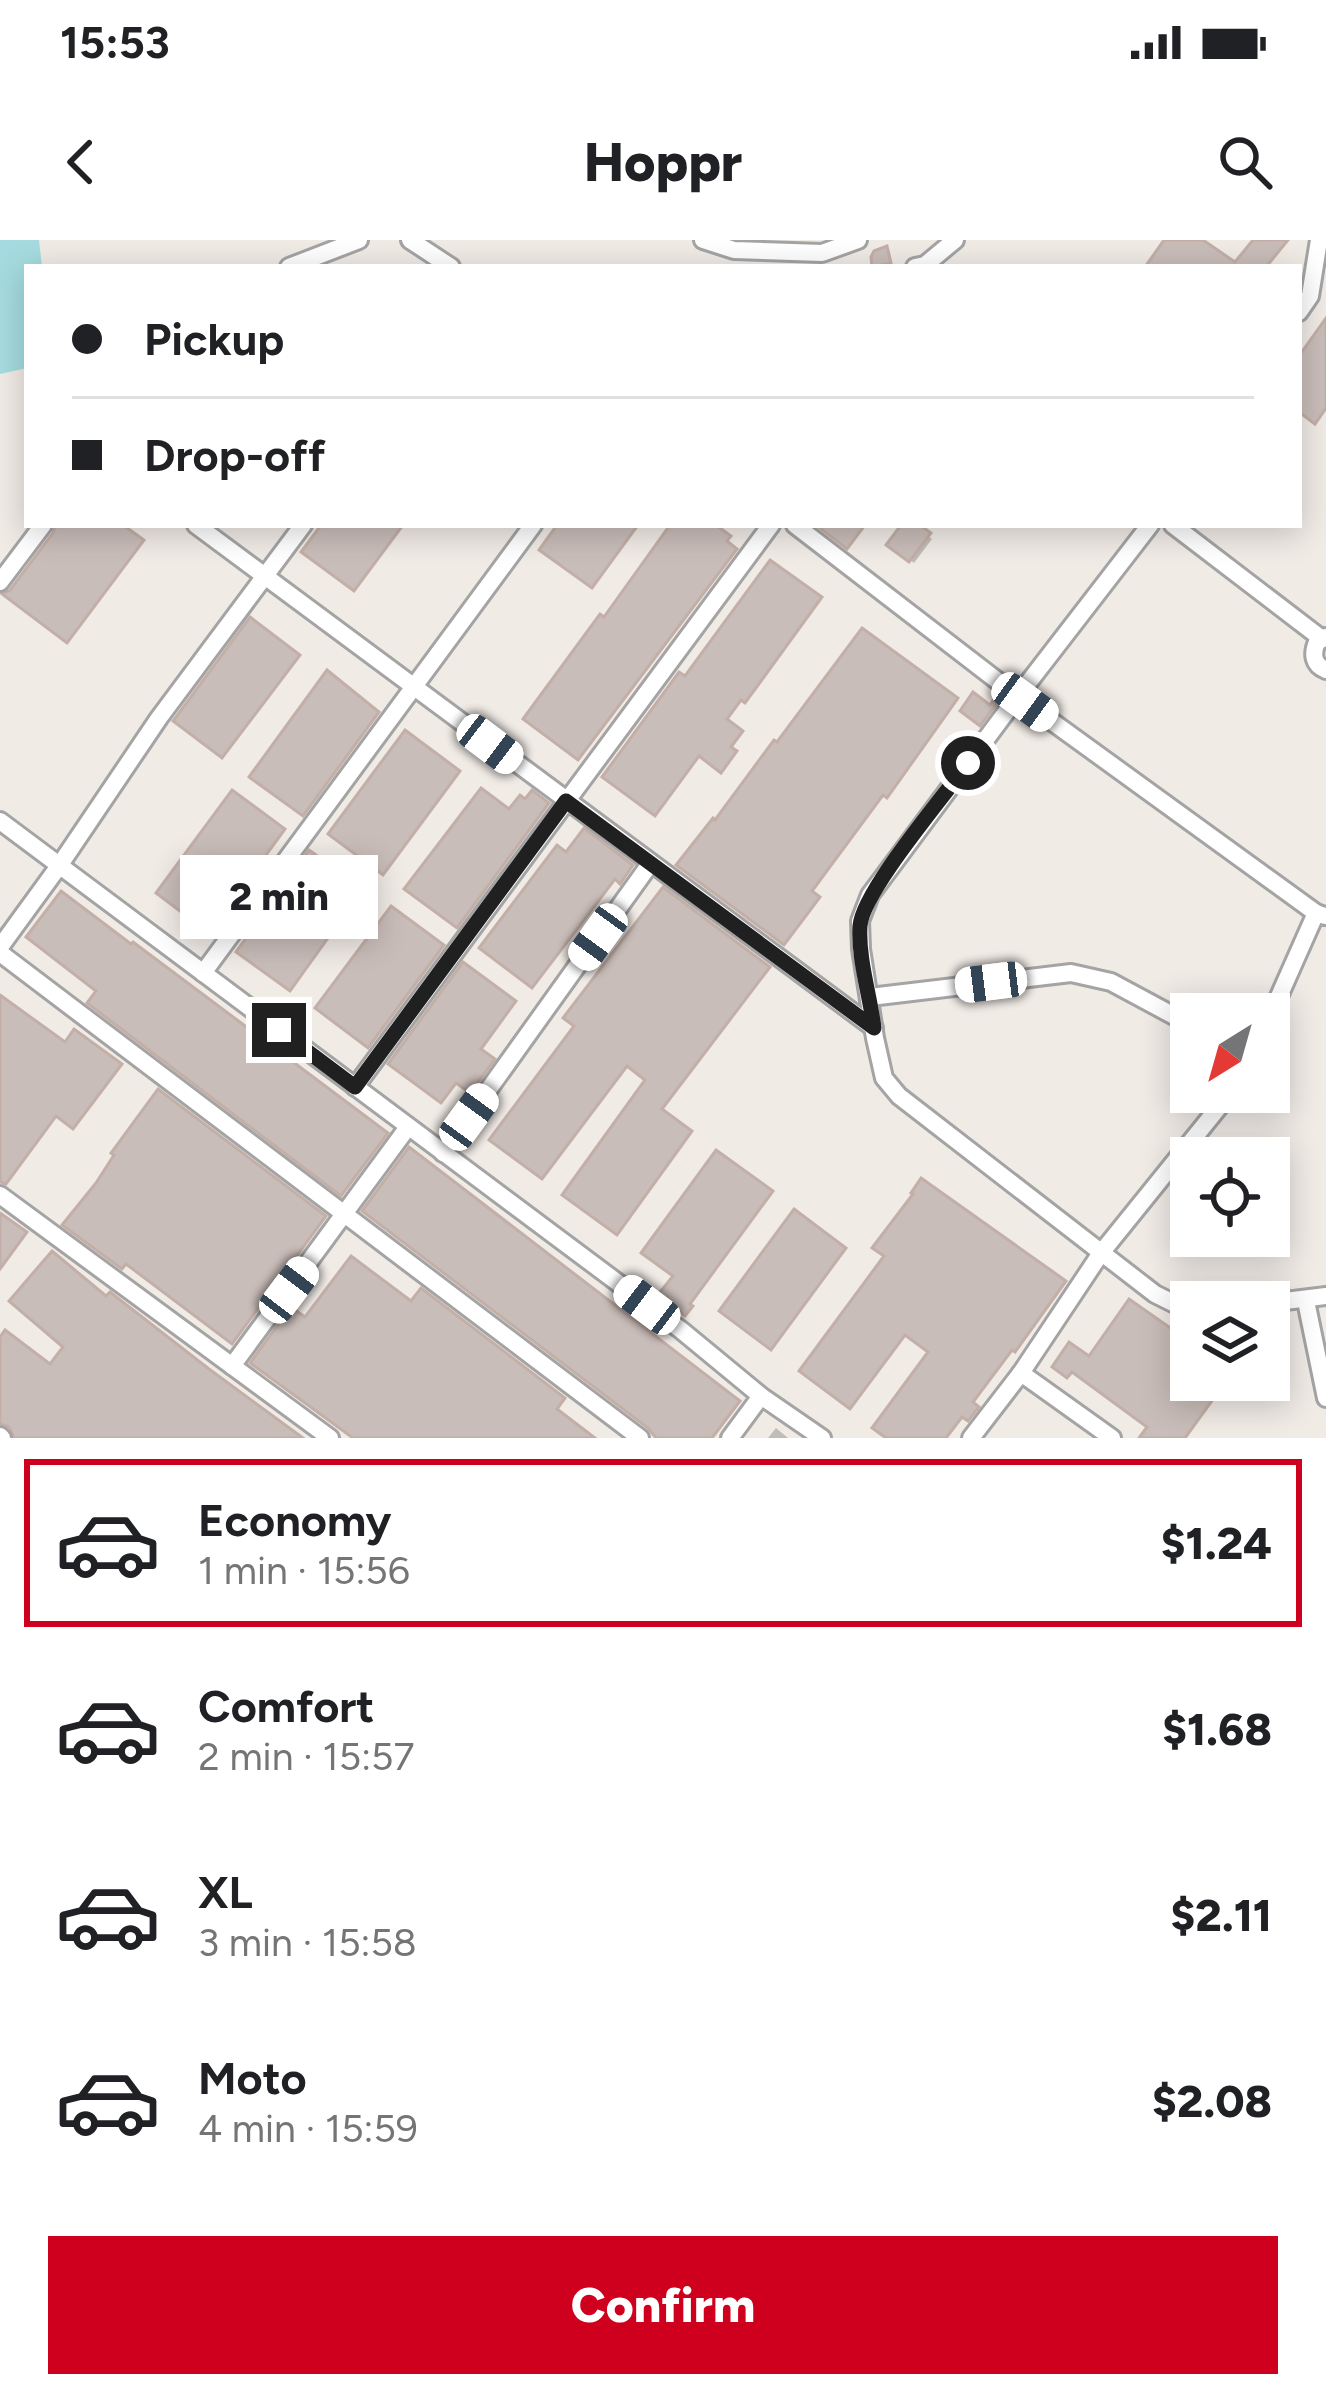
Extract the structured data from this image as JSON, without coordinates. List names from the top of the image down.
{
  "north": "bottom left",
  "page": {
    "status": "15:53",
    "header": "Hoppr",
    "banner": ["Pickup", "Drop-off"],
    "bubble": "2 min",
    "list": [
      {
        "name": "Economy",
        "note": "1 min · 15:56",
        "value": "$1.24"
      },
      {
        "name": "Comfort",
        "note": "2 min · 15:57",
        "value": "$1.68"
      },
      {
        "name": "XL",
        "note": "3 min · 15:58",
        "value": "$2.11"
      },
      {
        "name": "Moto",
        "note": "4 min · 15:59",
        "value": "$2.08"
      }
    ],
    "buttons": "Confirm"
  }
}
